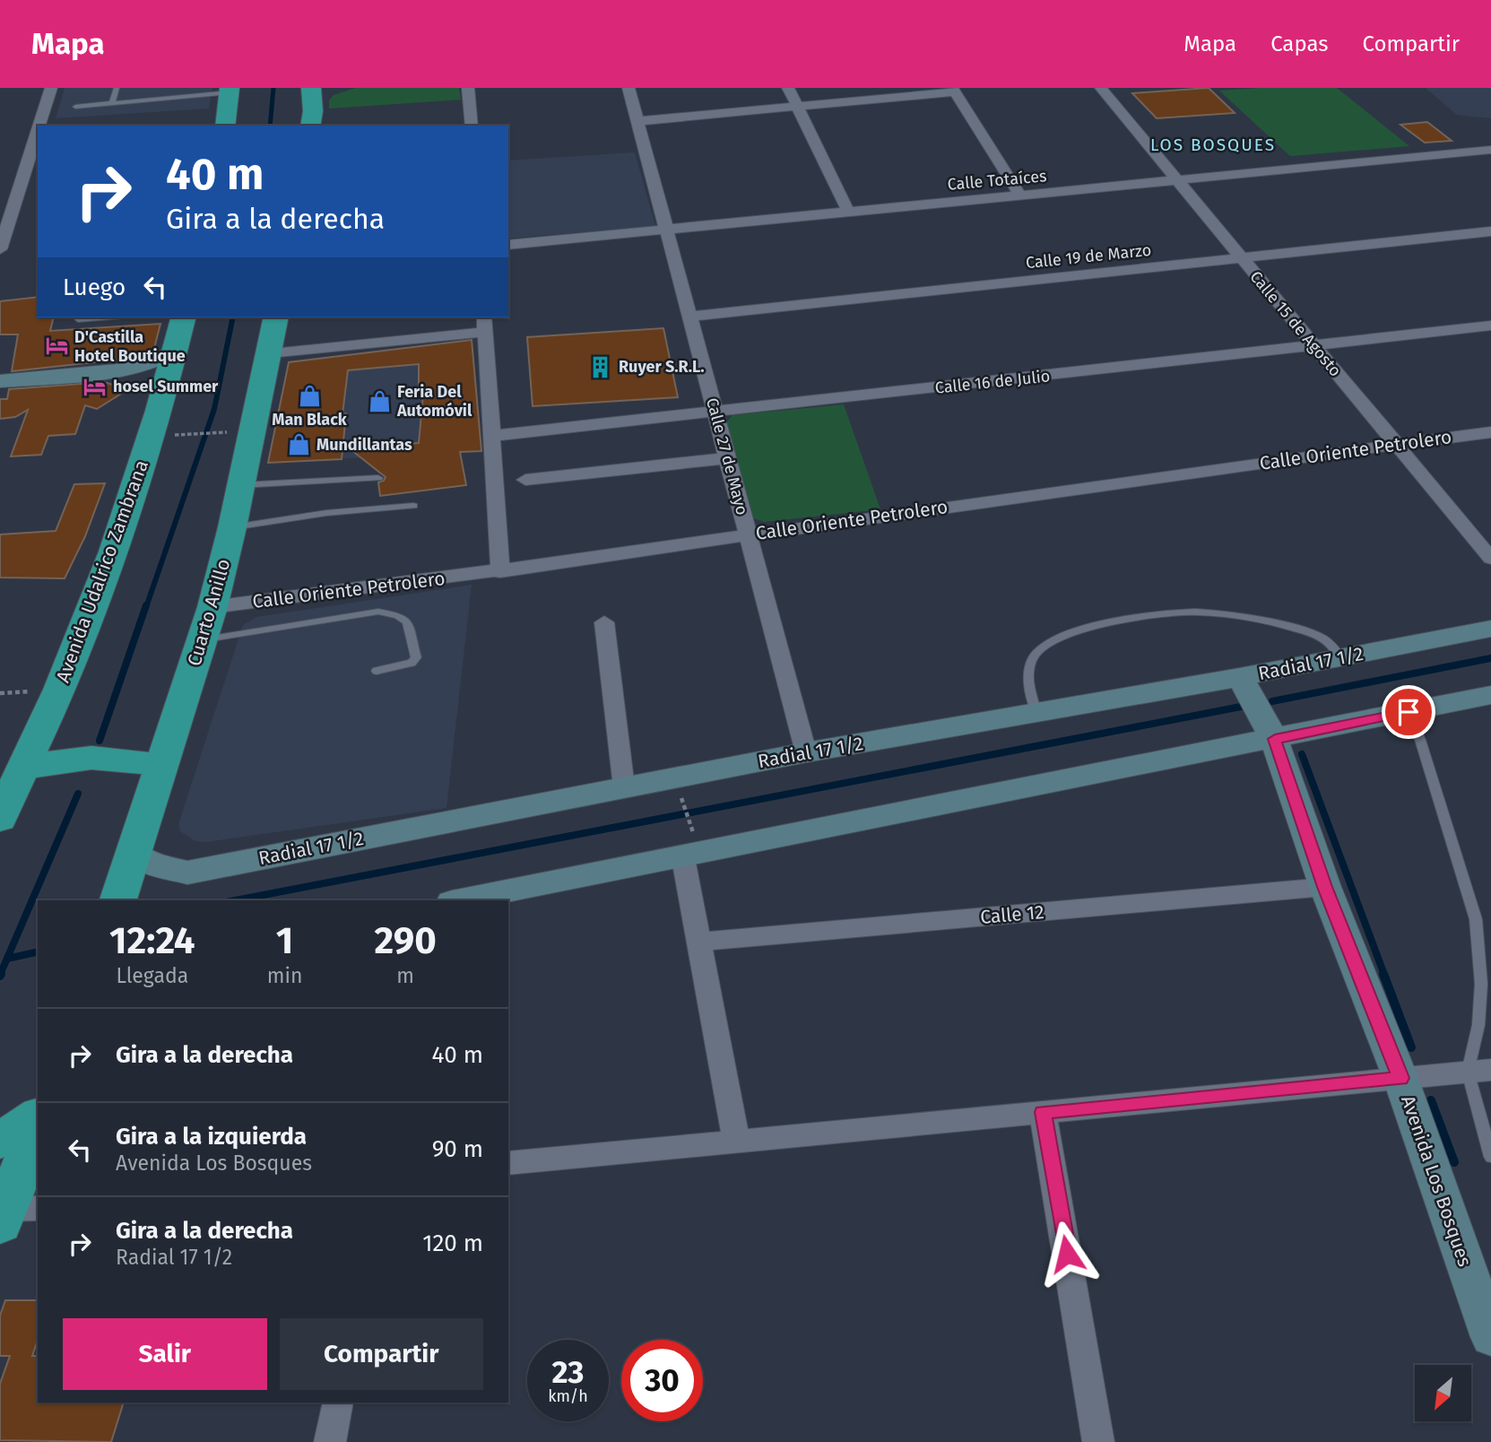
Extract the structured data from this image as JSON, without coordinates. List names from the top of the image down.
{
  "streets": {
    "highway": ["Avenida Udalrico Zambrana", "Cuarto Anillo"],
    "main road": ["Radial 17 1/2", "Avenida Los Bosques"],
    "street": [
      "Calle Totaíces",
      "Calle 19 de Marzo",
      "Calle 15 de Agosto",
      "Calle 16 de Julio",
      "Calle Oriente Petrolero",
      "Calle 27 de Mayo",
      "Calle 12"
    ]
  },
  "crossings": [
    ["Calle Totaíces", "Calle 15 de Agosto"],
    ["Calle Totaíces", "Calle 27 de Mayo"],
    ["Calle 19 de Marzo", "Calle 15 de Agosto"],
    ["Calle 19 de Marzo", "Calle 27 de Mayo"],
    ["Calle 15 de Agosto", "Calle 16 de Julio"],
    ["Calle 15 de Agosto", "Calle Oriente Petrolero"],
    ["Calle 16 de Julio", "Calle 27 de Mayo"],
    ["Calle Oriente Petrolero", "Calle 27 de Mayo"],
    ["Calle Oriente Petrolero", "Cuarto Anillo"],
    ["Calle 27 de Mayo", "Radial 17 1/2"],
    ["Cuarto Anillo", "Radial 17 1/2"],
    ["Radial 17 1/2", "Avenida Los Bosques"],
    ["Calle 12", "Avenida Los Bosques"]
  ],
  "districts": ["LOS BOSQUES"],
  "places": {
    "hotel": ["D'Castilla Hotel Boutique", "hosel Summer"],
    "building": ["Ruyer S.R.L."],
    "shop": ["Man Black", "Feria Del Automóvil", "Mundillantas"]
  },
  "north": "bottom left",
  "page": {
    "header": "Mapa",
    "nav": ["Mapa", "Capas", "Compartir"],
    "turn": ["40 m", "Gira a la derecha"],
    "then": "Luego",
    "eta": [
      "12:24",
      "Llegada",
      "1",
      "min",
      "290",
      "m"
    ],
    "list": [
      {
        "name": "Gira a la derecha",
        "value": "40 m"
      },
      {
        "name": "Gira a la izquierda",
        "note": "Avenida Los Bosques",
        "value": "90 m"
      },
      {
        "name": "Gira a la derecha",
        "note": "Radial 17 1/2",
        "value": "120 m"
      }
    ],
    "buttons": ["Salir", "Compartir"],
    "speed": "23 km/h",
    "limit": "30"
  }
}
